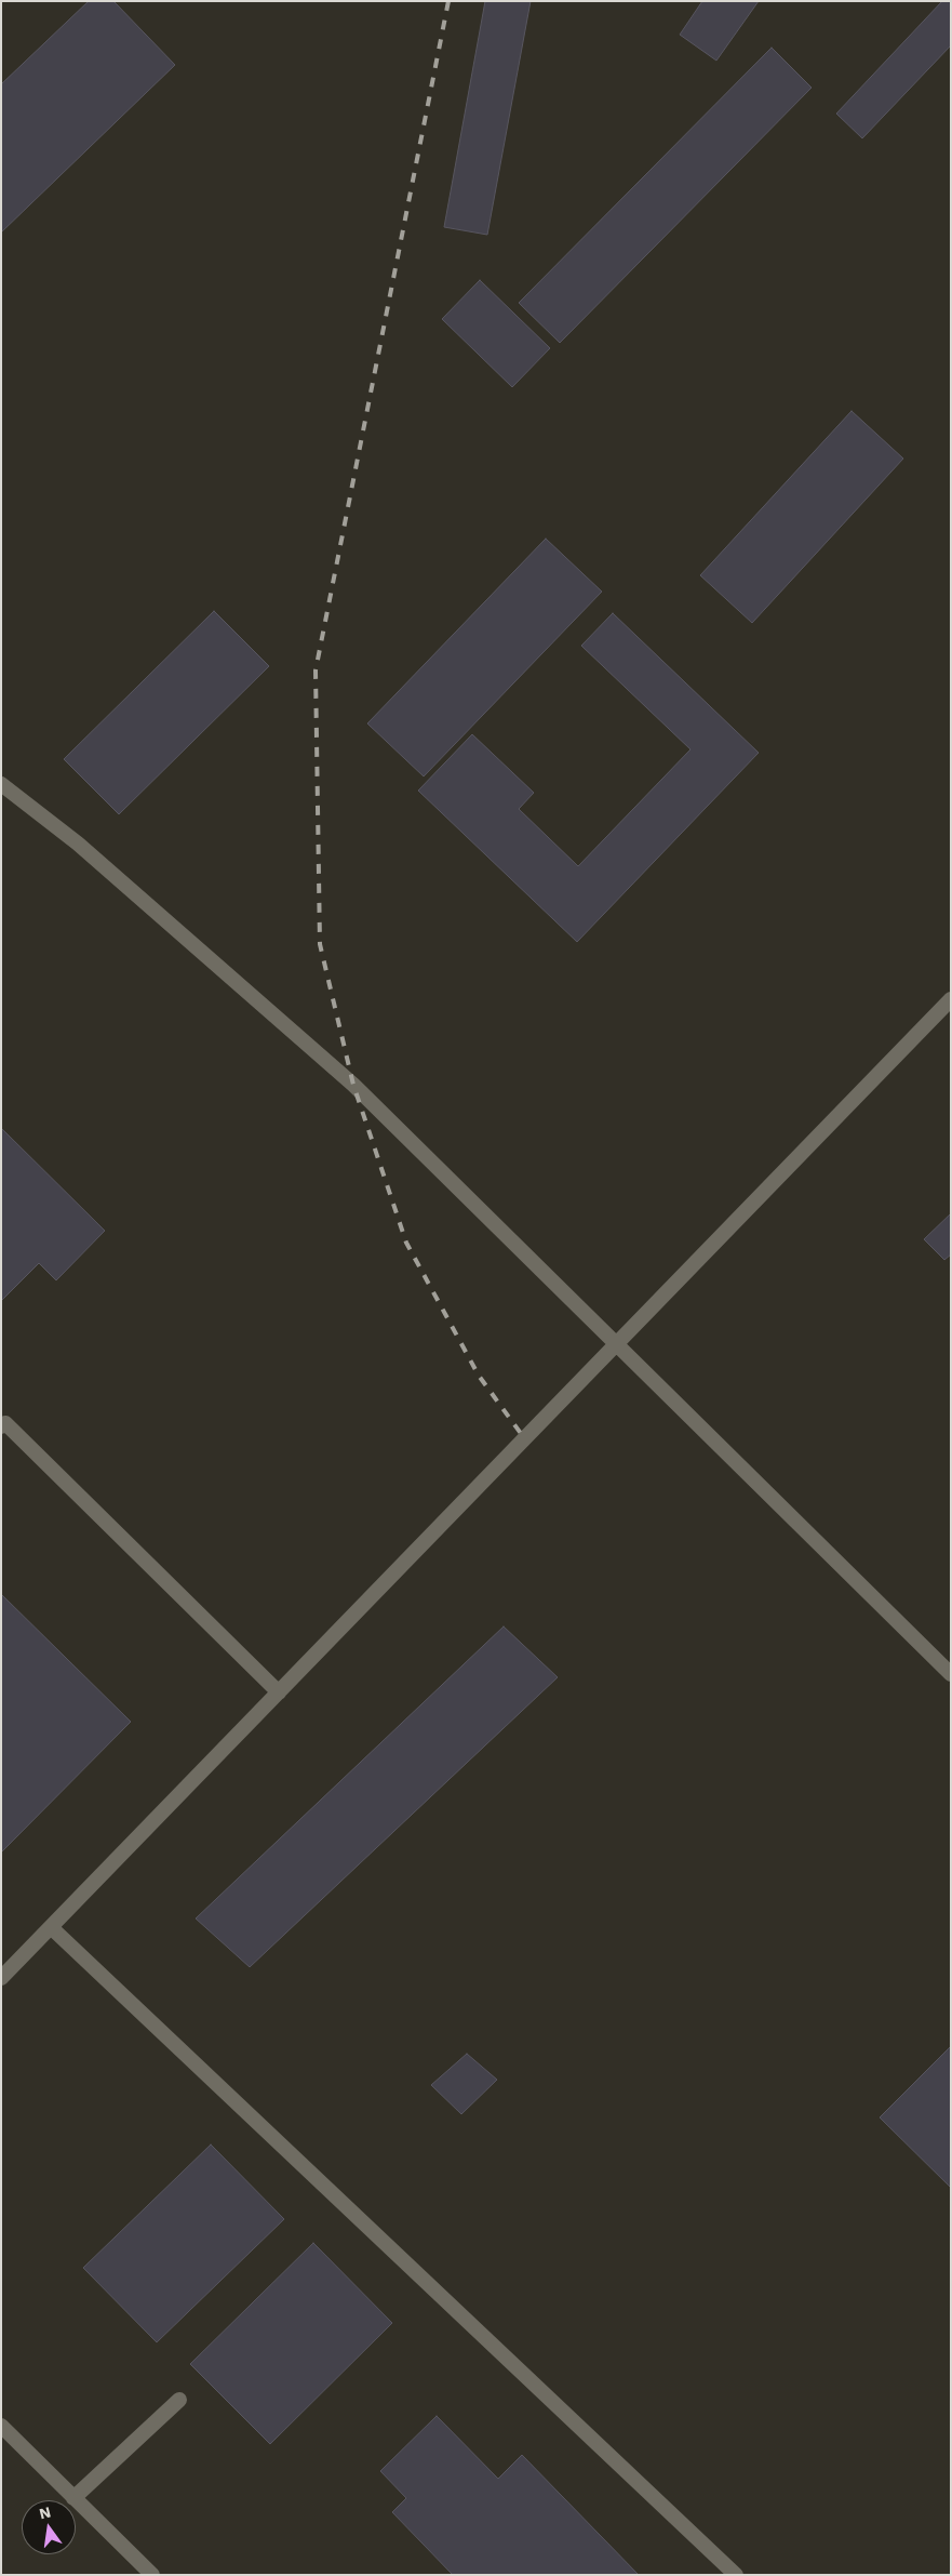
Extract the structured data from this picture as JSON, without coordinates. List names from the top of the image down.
{
  "north": "top"
}
